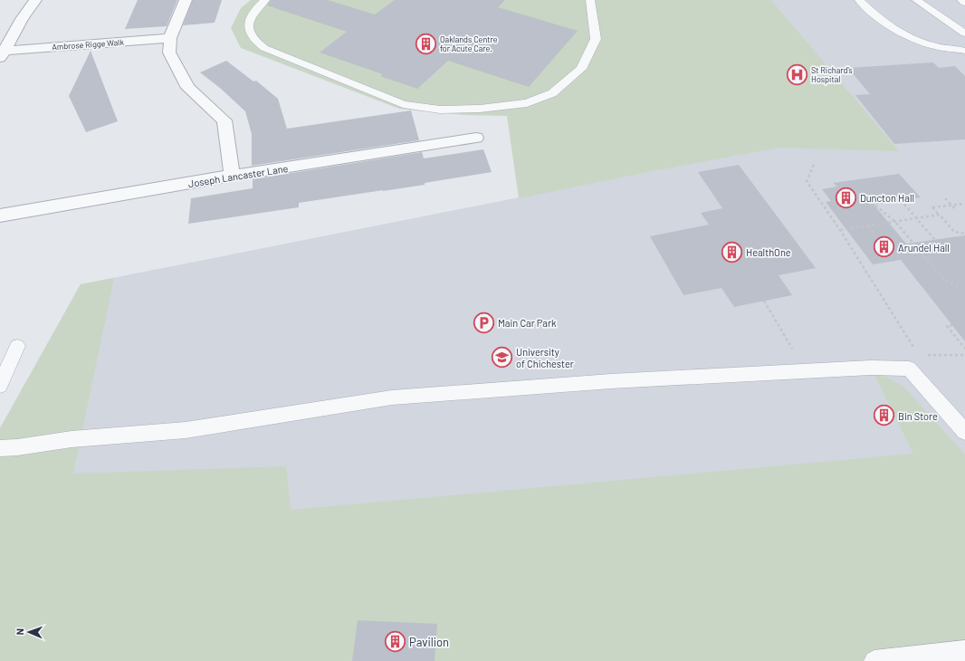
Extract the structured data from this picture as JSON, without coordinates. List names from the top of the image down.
{
  "streets": {
    "street": ["Ambrose Rigge Walk", "Joseph Lancaster Lane"]
  },
  "places": {
    "building": [
      "Oaklands Centre for Acute Care.",
      "Duncton Hall",
      "Arundel Hall",
      "HealthOne",
      "Bin Store",
      "Pavilion"
    ],
    "hospital": ["St Richard's Hospital"],
    "parking": ["Main Car Park"],
    "school or university": ["University of Chichester"]
  },
  "north": "left"
}
